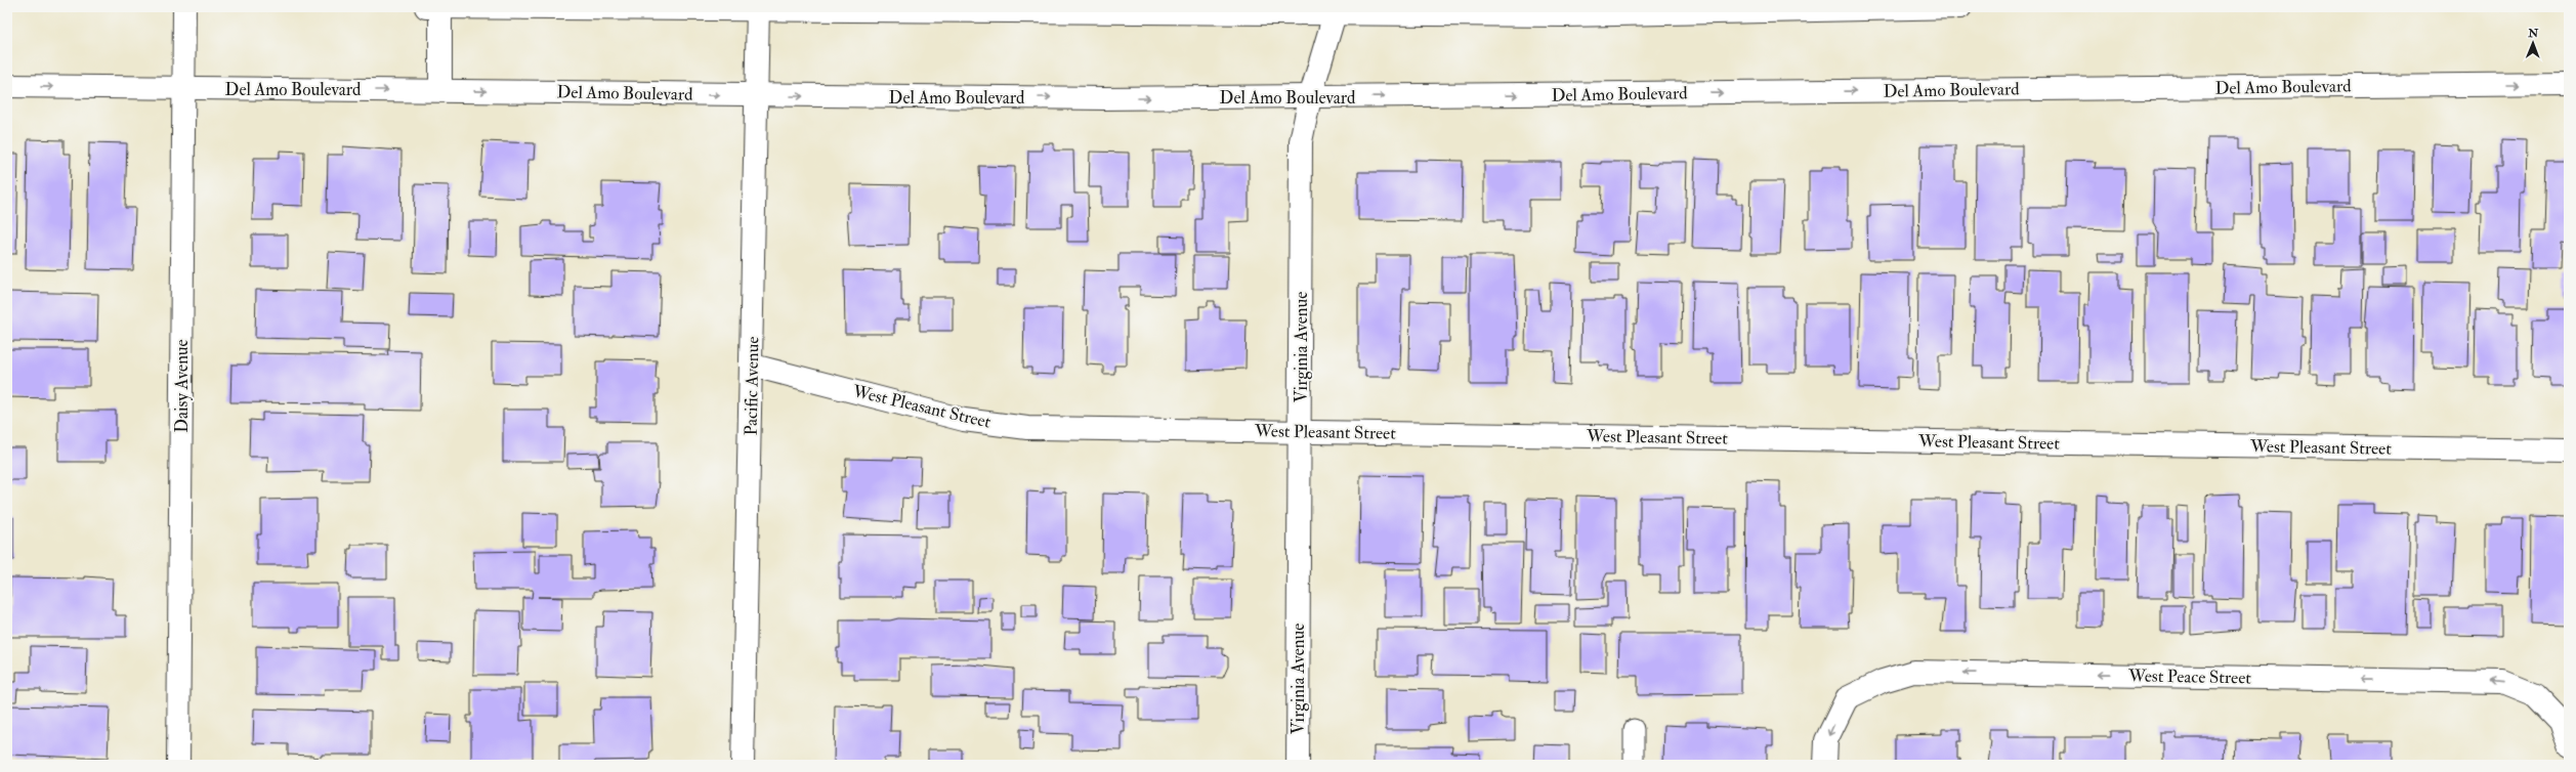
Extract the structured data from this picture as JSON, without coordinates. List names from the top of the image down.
{
  "streets": {
    "street": [
      "Del Amo Boulevard",
      "Virginia Avenue",
      "Daisy Avenue",
      "Pacific Avenue",
      "West Pleasant Street",
      "West Peace Street"
    ]
  },
  "crossings": [
    ["Del Amo Boulevard", "Virginia Avenue"],
    ["Del Amo Boulevard", "Daisy Avenue"],
    ["Del Amo Boulevard", "Pacific Avenue"],
    ["Virginia Avenue", "West Pleasant Street"],
    ["Pacific Avenue", "West Pleasant Street"]
  ],
  "one_way": ["West Peace Street"],
  "north": "top"
}
